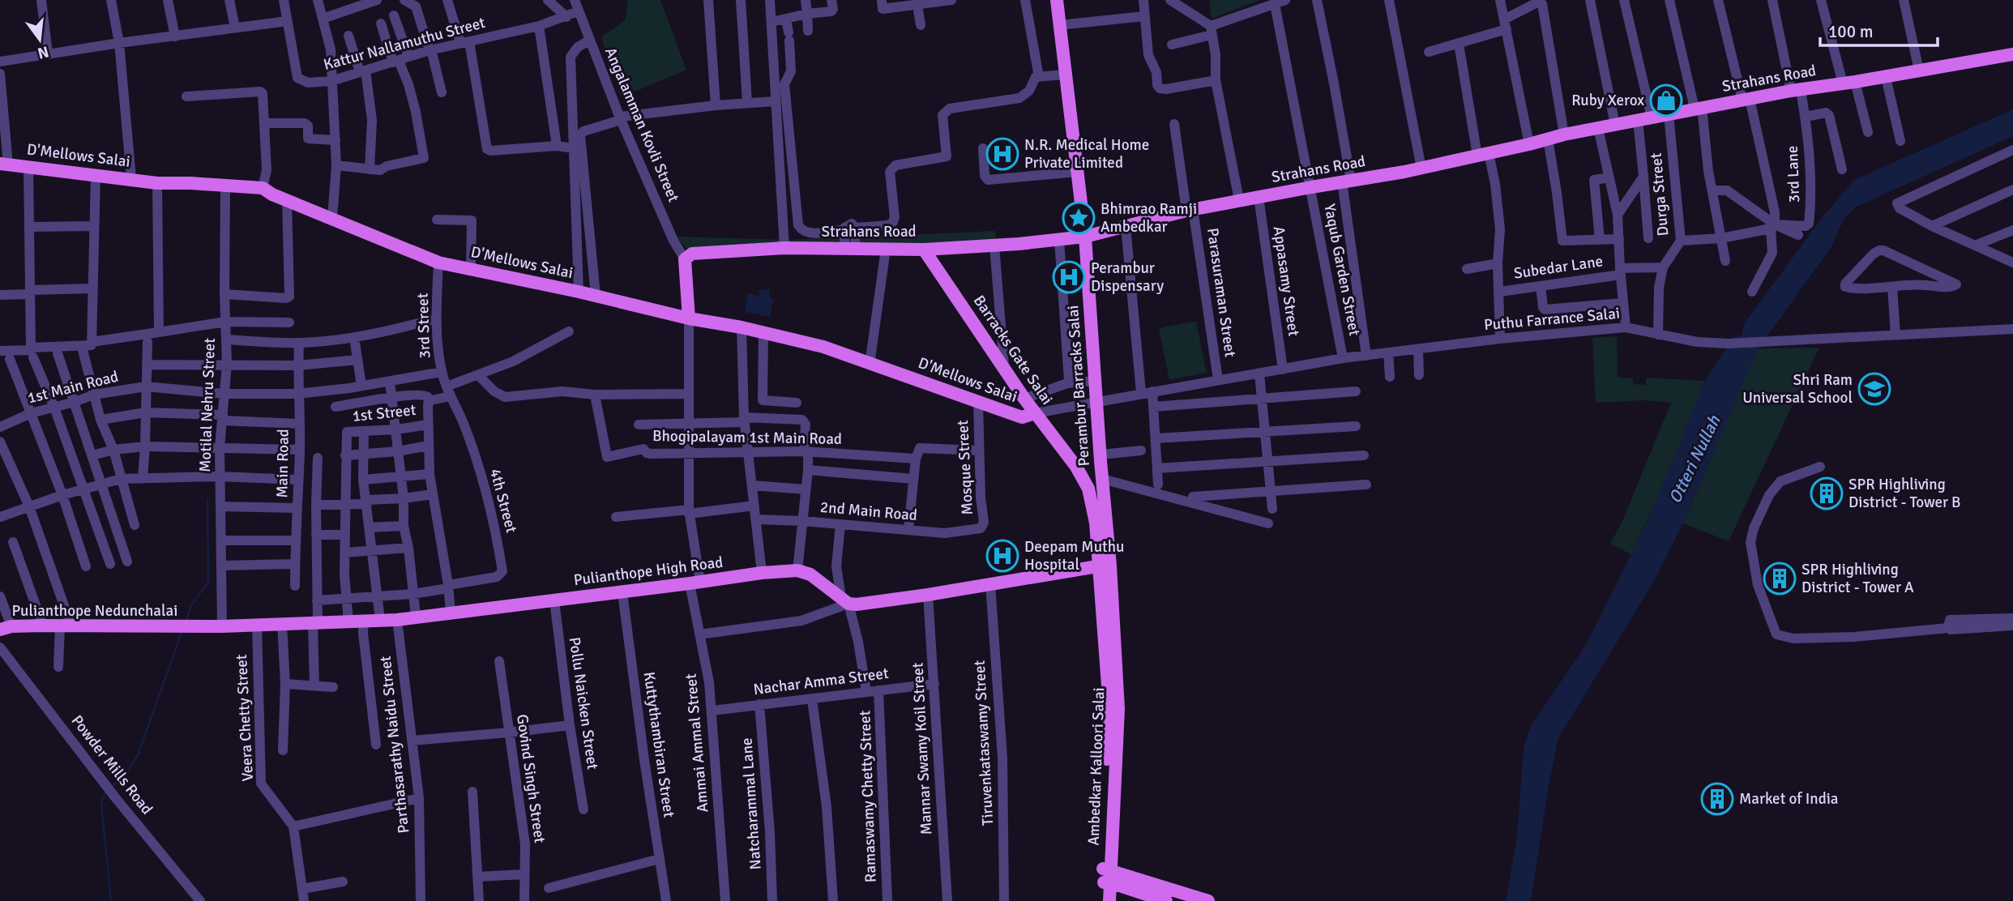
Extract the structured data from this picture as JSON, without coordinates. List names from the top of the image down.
{
  "streets": {
    "main road": [
      "Strahans Road",
      "D'Mellows Salai",
      "Barracks Gate Salai",
      "Perambur Barracks Salai",
      "Pulianthope High Road",
      "Pulianthope Nedunchalai",
      "Ambedkar Kalloori Salai"
    ],
    "street": [
      "Kattur Nallamuthu Street",
      "Angalamman Kovli Street",
      "3rd Lane",
      "Durga Street",
      "Subedar Lane",
      "Yaqub Garden Street",
      "Appasamy Street",
      "Parasuraman Street",
      "Puthu Farrance Salai",
      "3rd Street",
      "1st Main Road",
      "Motilal Nehru Street",
      "1st Street",
      "Bhogipalayam 1st Main Road",
      "Main Road",
      "Mosque Street",
      "4th Street",
      "2nd Main Road",
      "Nachar Amma Street",
      "Pollu Naicken Street",
      "Veera Chetty Street",
      "Ammai Ammal Street",
      "Tiruvenkataswamy Street",
      "Parthasarathy Naidu Street",
      "Kuttythambiran Street",
      "Mannar Swamy Koil Street",
      "Powder Mills Road",
      "Govind Singh Street",
      "Ramaswamy Chetty Street",
      "Natcharammal Lane"
    ]
  },
  "crossings": [
    ["Kattur Nallamuthu Street", "Angalamman Kovli Street"],
    ["Strahans Road", "Angalamman Kovli Street"],
    ["Strahans Road", "3rd Lane"],
    ["Strahans Road", "Durga Street"],
    ["Strahans Road", "Yaqub Garden Street"],
    ["Strahans Road", "Appasamy Street"],
    ["Strahans Road", "Parasuraman Street"],
    ["Strahans Road", "Barracks Gate Salai"],
    ["Strahans Road", "Perambur Barracks Salai"],
    ["D'Mellows Salai", "Puthu Farrance Salai"],
    ["D'Mellows Salai", "3rd Street"],
    ["D'Mellows Salai", "Barracks Gate Salai"],
    ["D'Mellows Salai", "Motilal Nehru Street"],
    ["D'Mellows Salai", "Mosque Street"],
    ["D'Mellows Salai", "Ammai Ammal Street"],
    ["Durga Street", "Subedar Lane"],
    ["Durga Street", "Puthu Farrance Salai"],
    ["Yaqub Garden Street", "Puthu Farrance Salai"],
    ["Appasamy Street", "Puthu Farrance Salai"],
    ["Parasuraman Street", "Puthu Farrance Salai"],
    ["Puthu Farrance Salai", "Barracks Gate Salai"],
    ["Puthu Farrance Salai", "Perambur Barracks Salai"],
    ["3rd Street", "4th Street"],
    ["Barracks Gate Salai", "Perambur Barracks Salai"],
    ["Barracks Gate Salai", "Ambedkar Kalloori Salai"],
    ["Perambur Barracks Salai", "Ambedkar Kalloori Salai"],
    ["1st Main Road", "Motilal Nehru Street"],
    ["1st Main Road", "Main Road"],
    ["Motilal Nehru Street", "Pulianthope High Road"],
    ["1st Street", "Pulianthope High Road"],
    ["Bhogipalayam 1st Main Road", "Ammai Ammal Street"],
    ["Mosque Street", "2nd Main Road"],
    ["Pulianthope High Road", "Pulianthope Nedunchalai"],
    ["Pulianthope High Road", "Pollu Naicken Street"],
    ["Pulianthope High Road", "Veera Chetty Street"],
    ["Pulianthope High Road", "Ammai Ammal Street"],
    ["Pulianthope High Road", "Parthasarathy Naidu Street"],
    ["Pulianthope High Road", "Kuttythambiran Street"],
    ["Nachar Amma Street", "Ammai Ammal Street"],
    ["Nachar Amma Street", "Mannar Swamy Koil Street"],
    ["Nachar Amma Street", "Ramaswamy Chetty Street"],
    ["Nachar Amma Street", "Natcharammal Lane"]
  ],
  "water": ["Otteri Nullah"],
  "places": {
    "shop": ["Ruby Xerox"],
    "hospital": ["N.R. Medical Home Private Limited", "Perambur Dispensary", "Deepam Muthu Hospital"],
    "place": ["Bhimrao Ramji Ambedkar"],
    "school or university": ["Shri Ram Universal School"],
    "building": ["SPR Highliving District - Tower B", "SPR Highliving District - Tower A", "Market of India"]
  },
  "scale_bar": "100 m",
  "north": "bottom"
}
